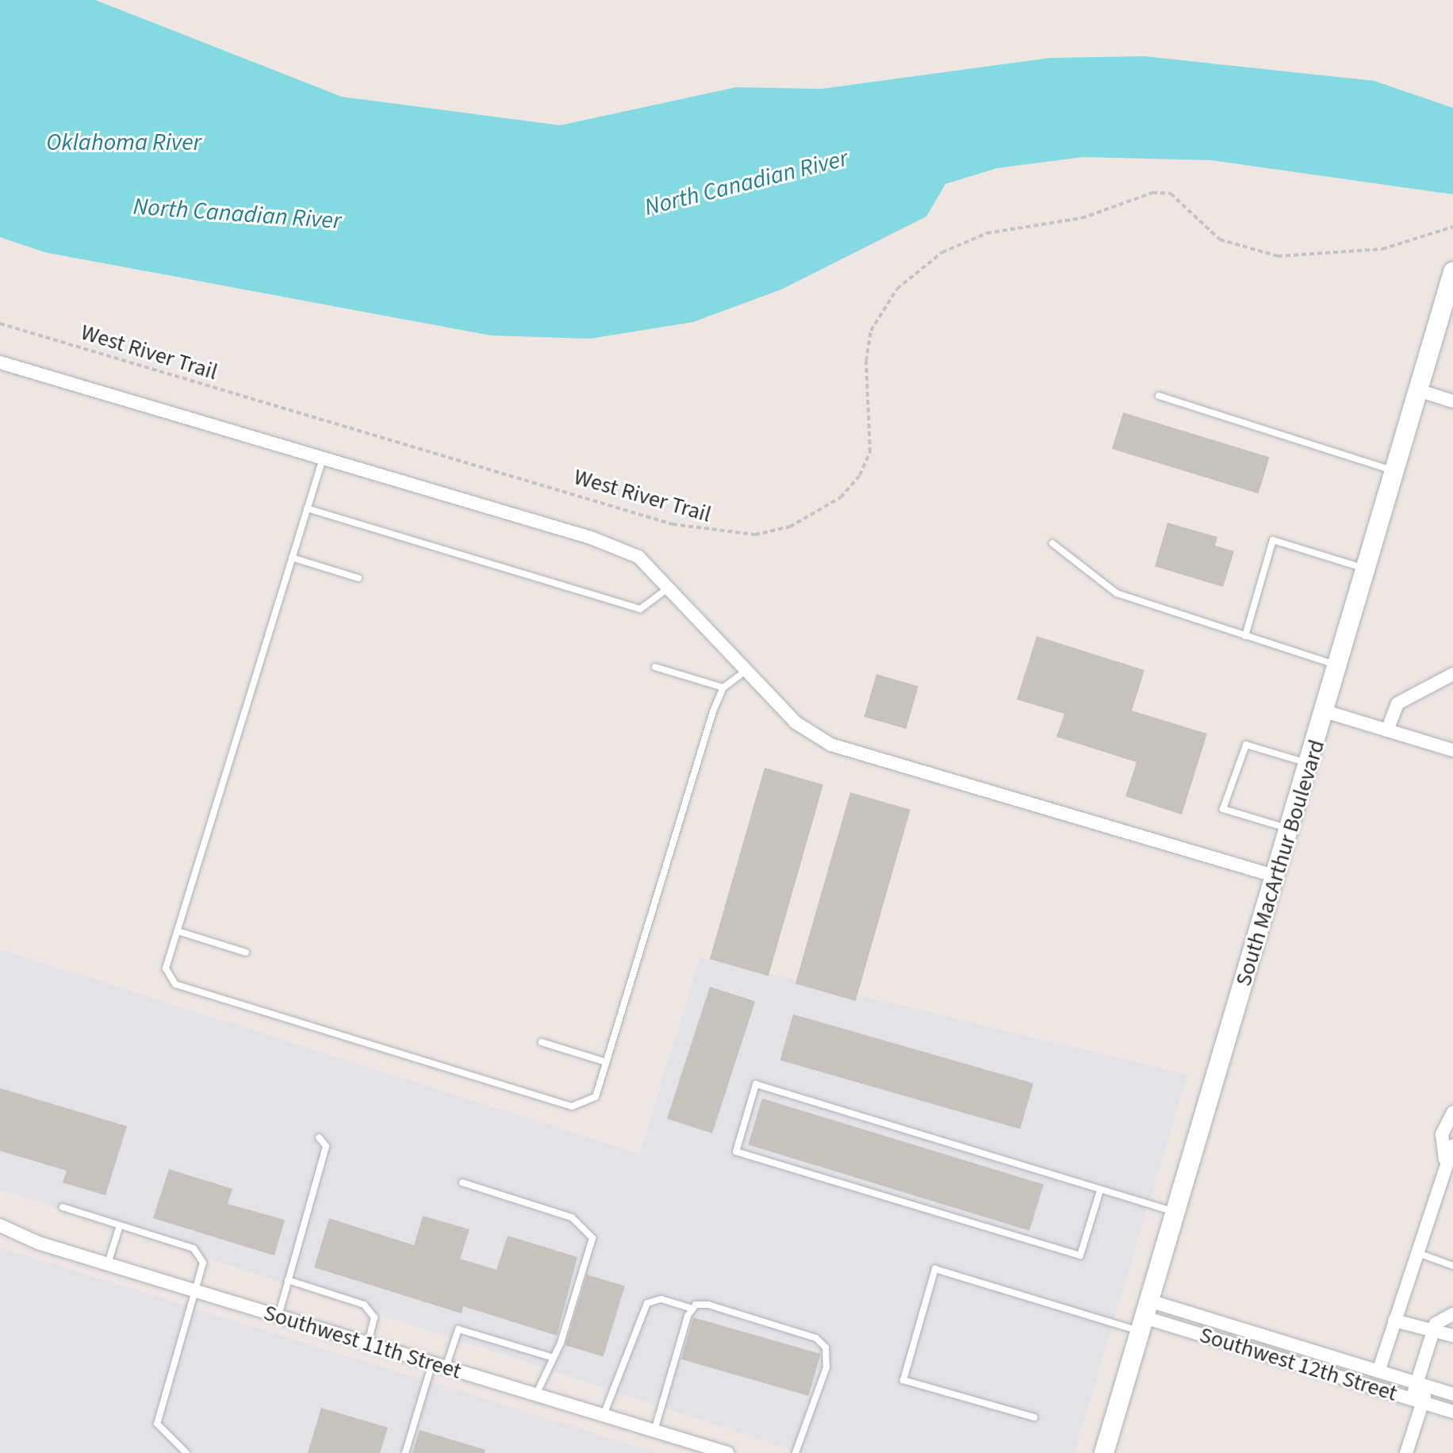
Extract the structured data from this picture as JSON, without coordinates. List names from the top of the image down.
{
  "streets": {
    "main road": ["South MacArthur Boulevard"],
    "street": ["Southwest 11th Street", "Southwest 12th Street"],
    "path": ["West River Trail"]
  },
  "crossings": [
    ["South MacArthur Boulevard", "Southwest 12th Street"]
  ],
  "water": ["Oklahoma River", "North Canadian River"]
}
